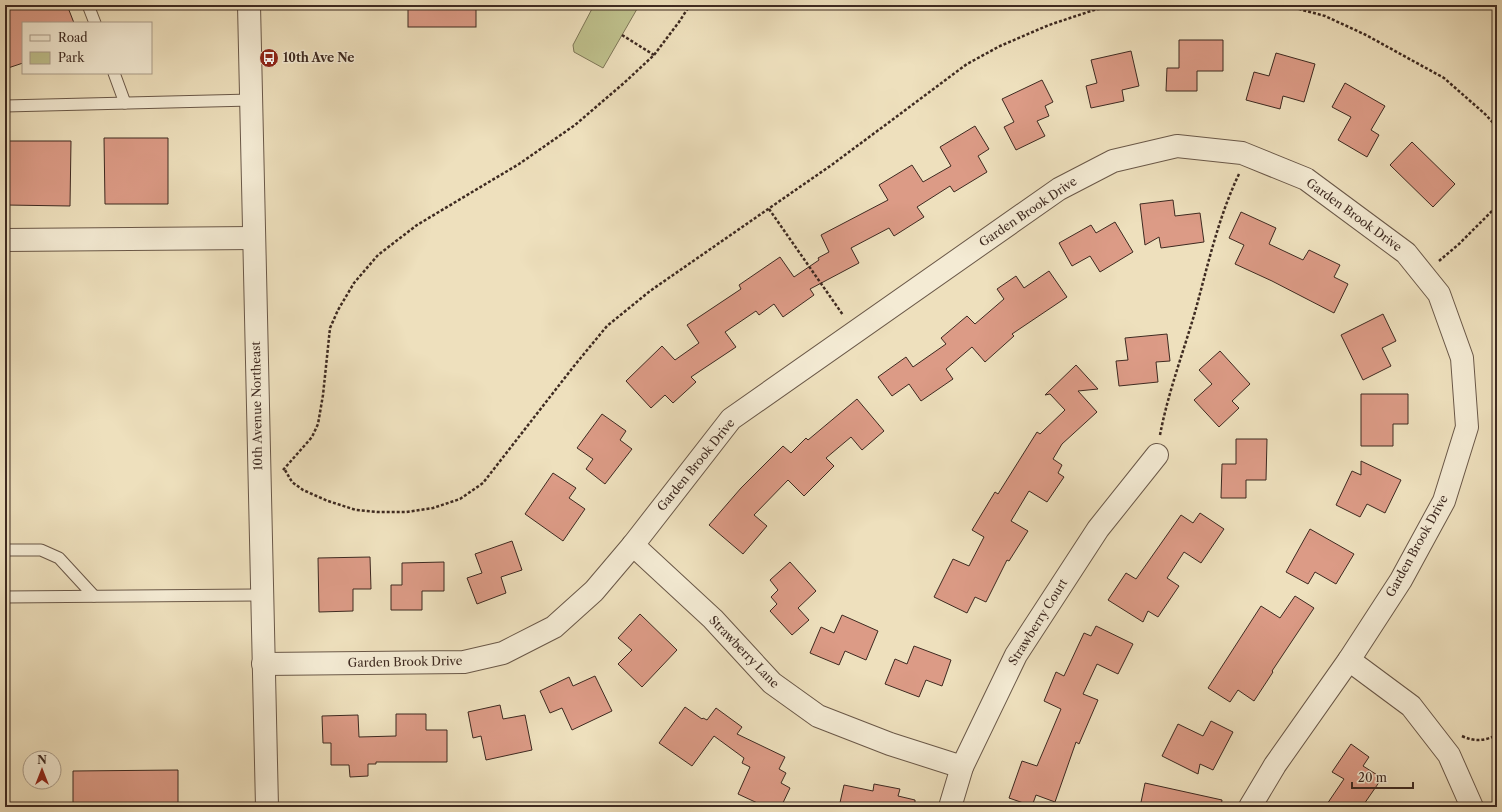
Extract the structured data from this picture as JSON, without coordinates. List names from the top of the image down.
{
  "streets": {
    "street": [
      "Garden Brook Drive",
      "10th Avenue Northeast",
      "Strawberry Court",
      "Strawberry Lane"
    ]
  },
  "crossings": [
    ["Garden Brook Drive", "10th Avenue Northeast"],
    ["Garden Brook Drive", "Strawberry Lane"],
    ["Strawberry Court", "Strawberry Lane"]
  ],
  "places": {
    "bus stop": ["10th Ave Ne"]
  },
  "legend": ["Road", "Park"],
  "scale_bar": "20 m",
  "north": "top"
}
